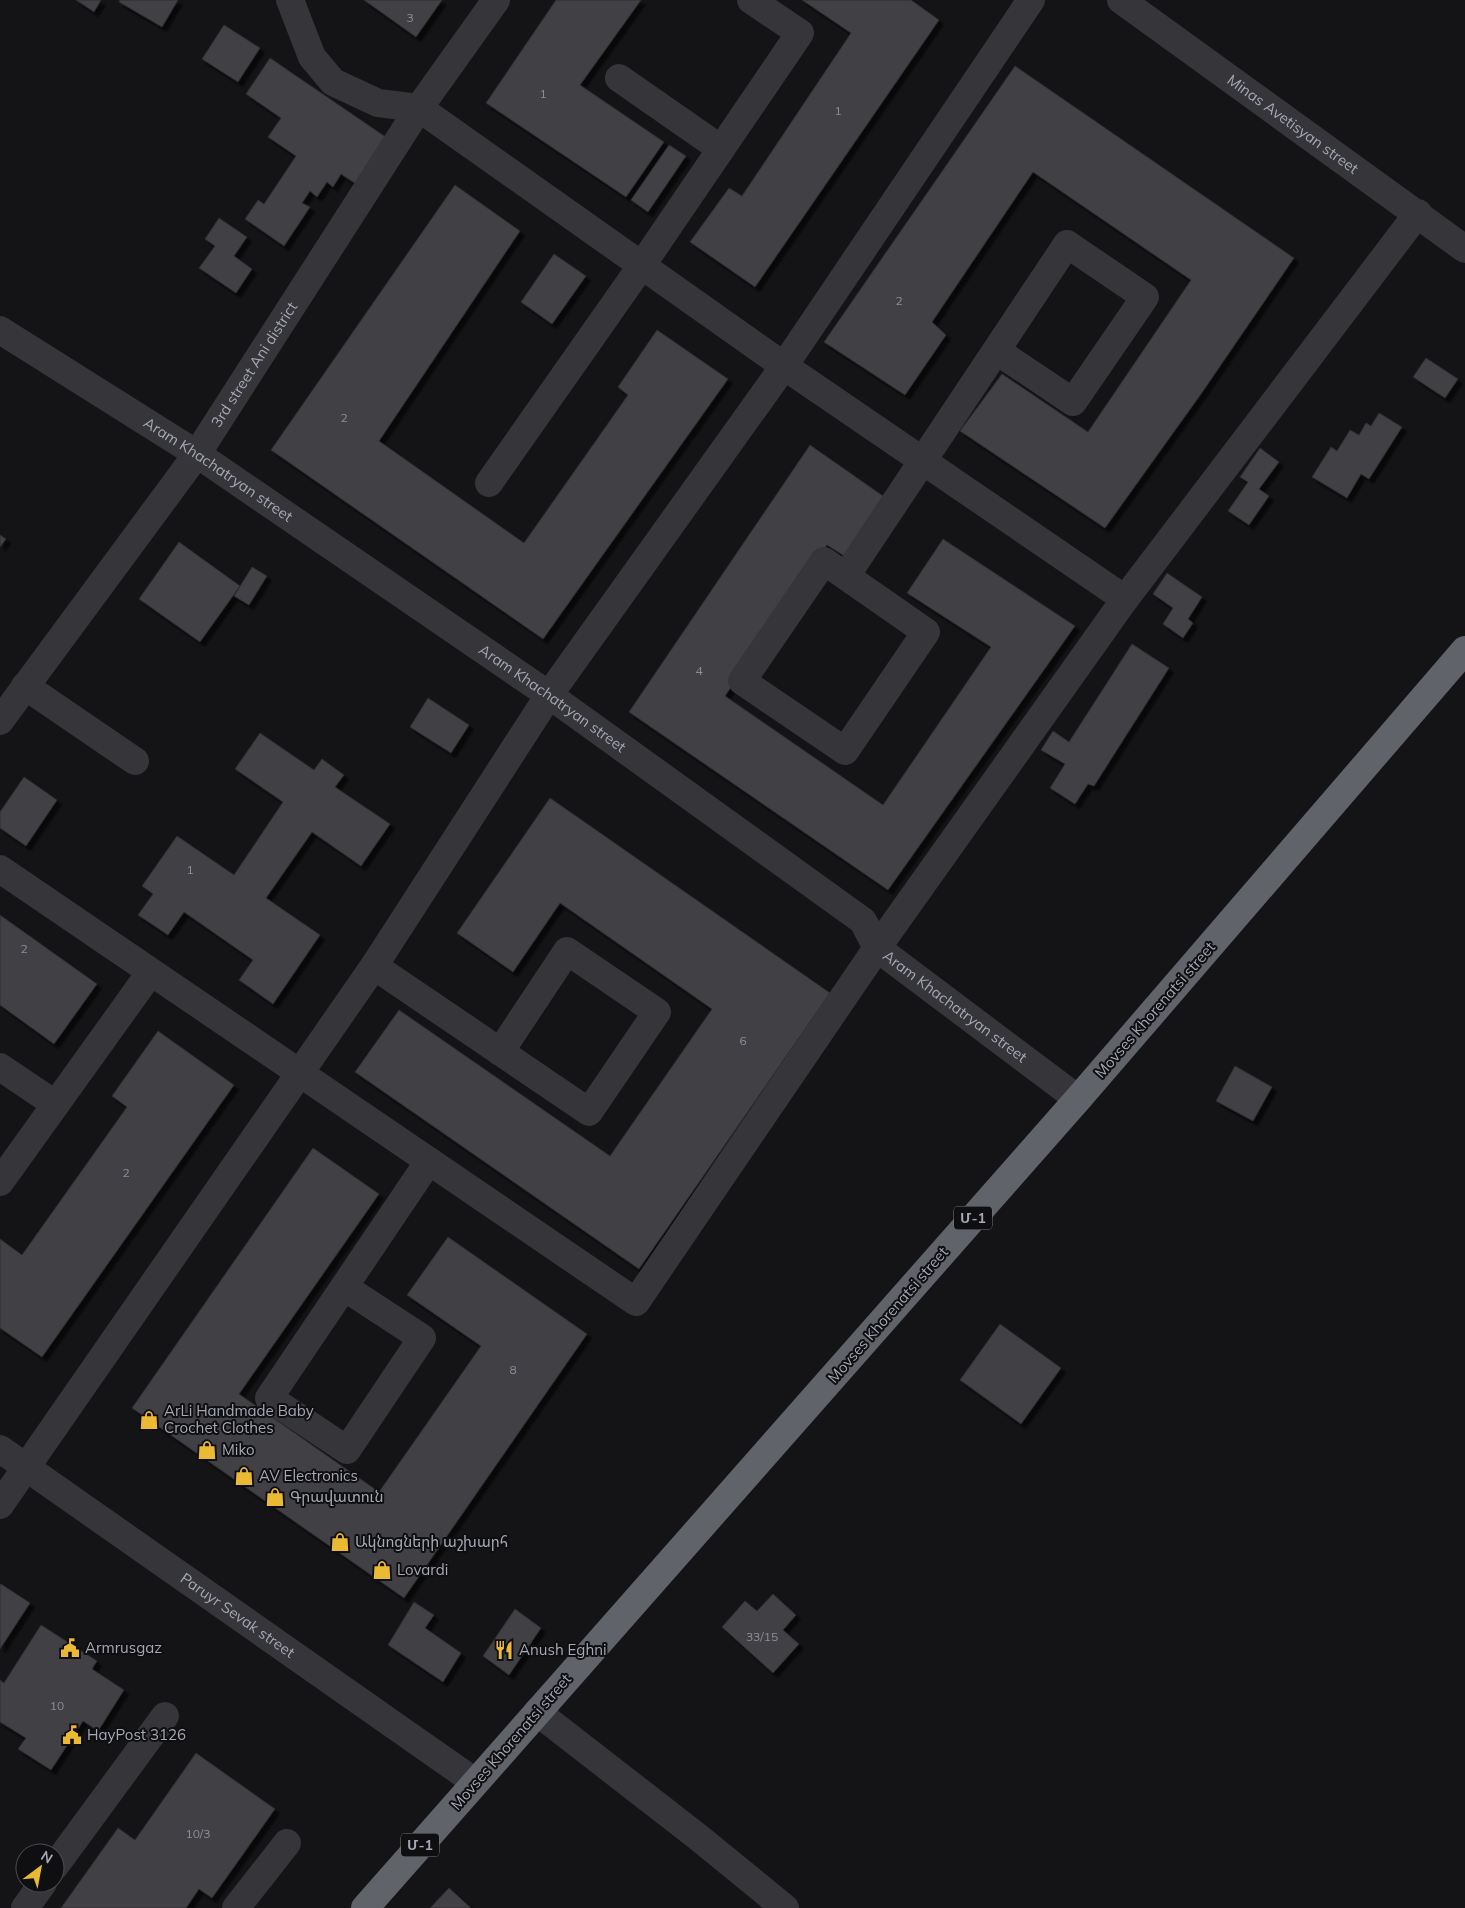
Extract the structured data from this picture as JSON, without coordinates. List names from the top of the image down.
{
  "streets": {
    "highway": ["Movses Khorenatsi street", "Մ-1"],
    "street": [
      "Minas Avetisyan street",
      "3rd street Ani district",
      "Aram Khachatryan street",
      "Paruyr Sevak street"
    ]
  },
  "crossings": [
    ["3rd street Ani district", "Aram Khachatryan street"],
    ["Aram Khachatryan street", "Movses Khorenatsi street"],
    ["Movses Khorenatsi street", "Paruyr Sevak street"]
  ],
  "places": {
    "shop": [
      "ArLi Handmade Baby Crochet Clothes",
      "Miko",
      "AV Electronics",
      "Գրավատուն",
      "Ակնոցների աշխարհ",
      "Lovardi"
    ],
    "public building": ["Armrusgaz", "HayPost 3126"],
    "restaurant": ["Anush Eghni"]
  },
  "house_numbers": [
    "3",
    "1",
    "1",
    "2",
    "2",
    "4",
    "1",
    "2",
    "6",
    "2",
    "8",
    "33/15",
    "10",
    "10/3"
  ],
  "north": "top right"
}
